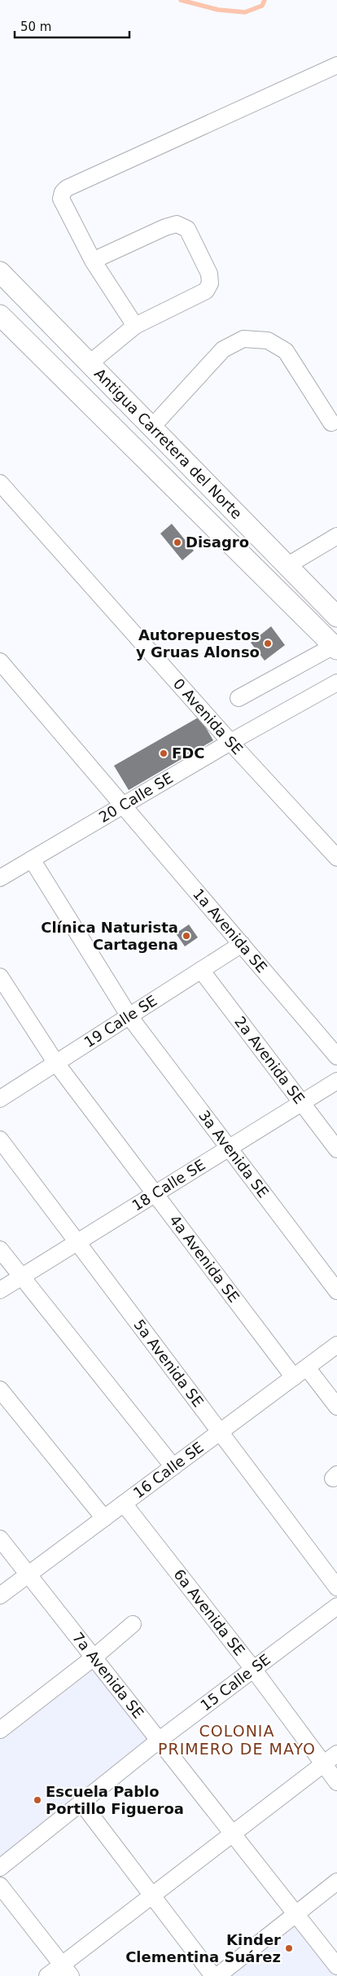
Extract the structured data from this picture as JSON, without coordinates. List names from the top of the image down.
{
  "streets": {
    "main road": ["Antigua Carretera del Norte"],
    "street": [
      "0 Avenida SE",
      "20 Calle SE",
      "1a Avenida SE",
      "19 Calle SE",
      "2a Avenida SE",
      "3a Avenida SE",
      "18 Calle SE",
      "4a Avenida SE",
      "5a Avenida SE",
      "16 Calle SE",
      "6a Avenida SE",
      "7a Avenida SE",
      "15 Calle SE"
    ]
  },
  "crossings": [
    ["0 Avenida SE", "20 Calle SE"],
    ["20 Calle SE", "1a Avenida SE"],
    ["20 Calle SE", "3a Avenida SE"],
    ["1a Avenida SE", "19 Calle SE"],
    ["19 Calle SE", "2a Avenida SE"],
    ["19 Calle SE", "3a Avenida SE"],
    ["19 Calle SE", "4a Avenida SE"],
    ["2a Avenida SE", "18 Calle SE"],
    ["3a Avenida SE", "18 Calle SE"],
    ["18 Calle SE", "4a Avenida SE"],
    ["18 Calle SE", "5a Avenida SE"],
    ["4a Avenida SE", "16 Calle SE"],
    ["5a Avenida SE", "16 Calle SE"],
    ["16 Calle SE", "6a Avenida SE"],
    ["16 Calle SE", "7a Avenida SE"],
    ["6a Avenida SE", "15 Calle SE"],
    ["7a Avenida SE", "15 Calle SE"]
  ],
  "districts": ["COLONIA PRIMERO DE MAYO"],
  "places": [
    "Disagro",
    "Autorepuestos y Gruas Alonso",
    "FDC",
    "Clínica Naturista Cartagena",
    "Escuela Pablo Portillo Figueroa",
    "Kinder Clementina Suárez"
  ],
  "scale_bar": "50 m"
}
